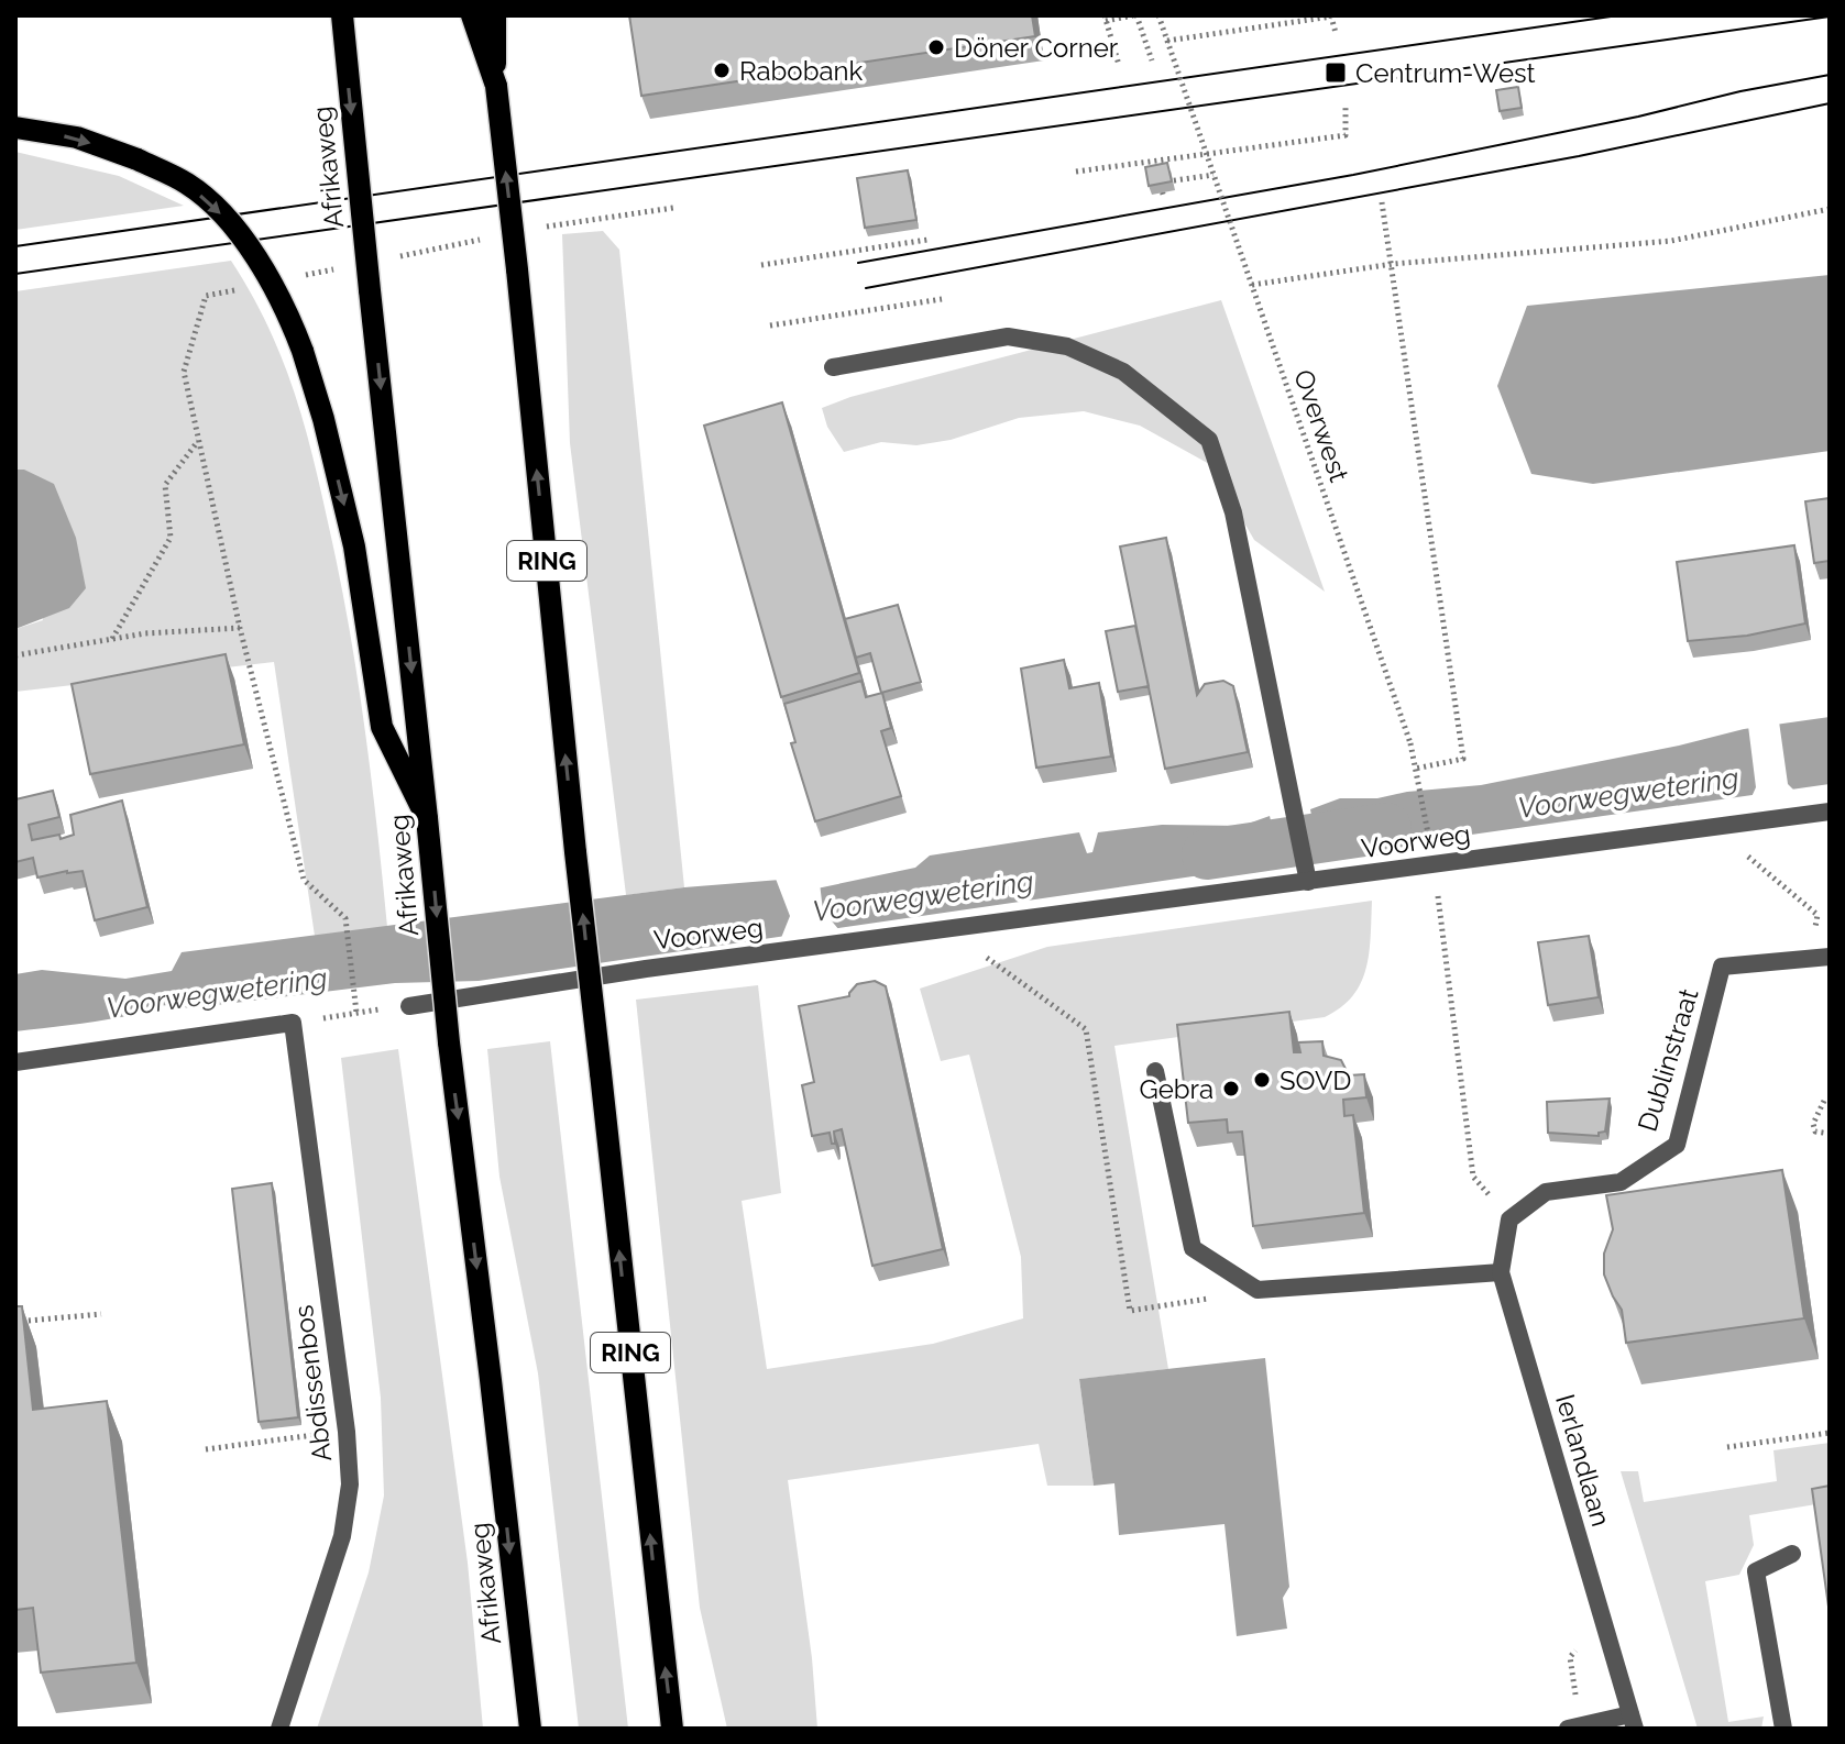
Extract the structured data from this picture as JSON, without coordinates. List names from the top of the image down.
{
  "streets": {
    "main road": ["Afrikaweg", "RING"],
    "street": [
      "Voorweg",
      "Dublinstraat",
      "Abdissenbos",
      "Ierlandlaan"
    ],
    "path": ["Overwest"]
  },
  "crossings": [
    ["Dublinstraat", "Ierlandlaan"]
  ],
  "water": ["Voorwegwetering"],
  "places": {
    "other": [
      "Döner Corner",
      "Rabobank",
      "SOVD",
      "Gebra"
    ],
    "transit": ["Centrum-West"]
  }
}
